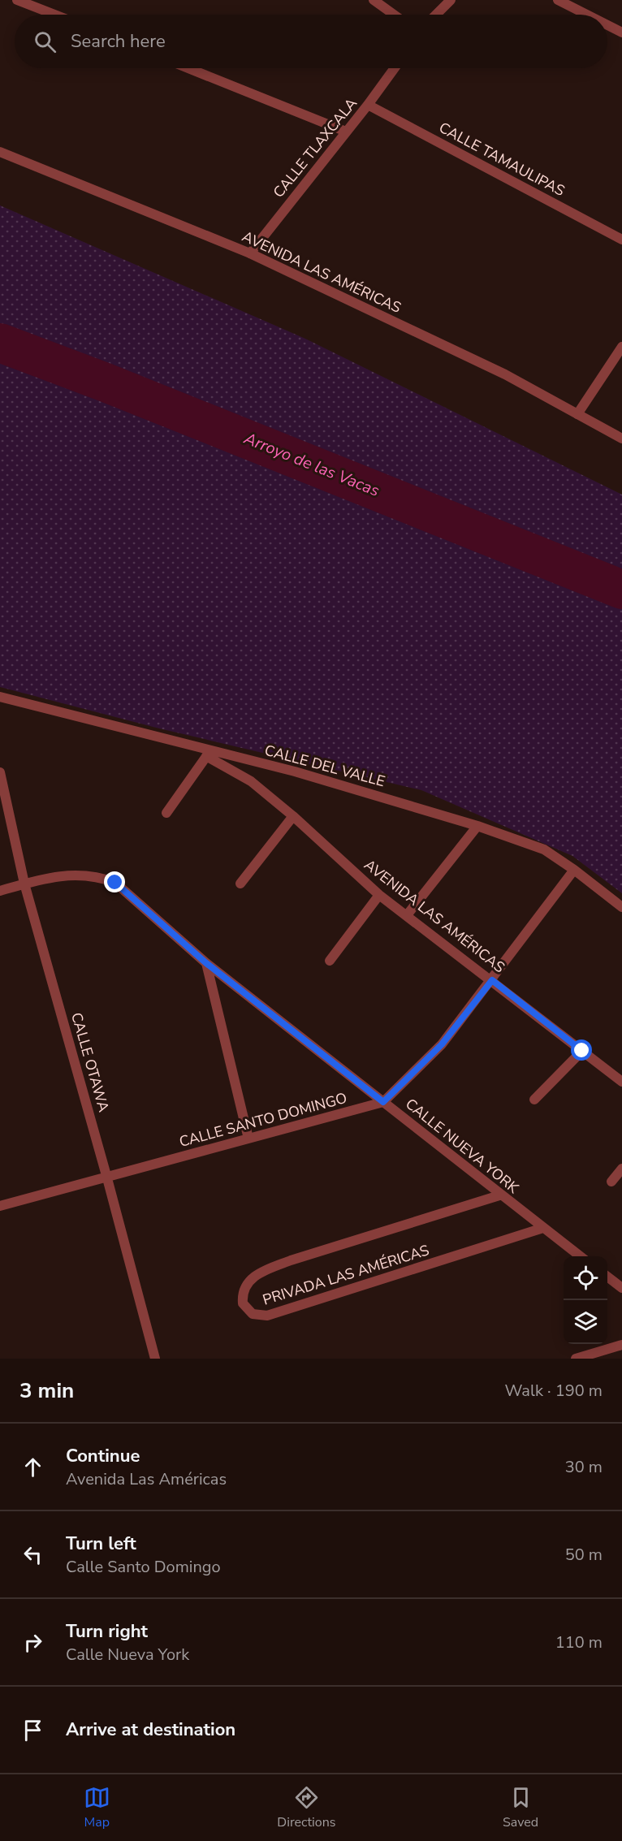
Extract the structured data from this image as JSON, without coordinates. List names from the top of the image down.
{
  "streets": {
    "street": [
      "CALLE TLAXCALA",
      "CALLE TAMAULIPAS",
      "AVENIDA LAS AMÉRICAS",
      "CALLE DEL VALLE",
      "CALLE OTAWA",
      "CALLE SANTO DOMINGO",
      "CALLE NUEVA YORK",
      "PRIVADA LAS AMÉRICAS"
    ]
  },
  "crossings": [
    ["CALLE TLAXCALA", "CALLE TAMAULIPAS"],
    ["CALLE TLAXCALA", "AVENIDA LAS AMÉRICAS"],
    ["AVENIDA LAS AMÉRICAS", "CALLE DEL VALLE"],
    ["AVENIDA LAS AMÉRICAS", "CALLE SANTO DOMINGO"],
    ["CALLE DEL VALLE", "CALLE SANTO DOMINGO"],
    ["CALLE OTAWA", "CALLE SANTO DOMINGO"],
    ["CALLE OTAWA", "CALLE NUEVA YORK"],
    ["CALLE SANTO DOMINGO", "CALLE NUEVA YORK"],
    ["CALLE NUEVA YORK", "PRIVADA LAS AMÉRICAS"]
  ],
  "water": ["Arroyo de las Vacas"],
  "page": {
    "search": "Search here",
    "heading": ["3 min", "Walk · 190 m"],
    "list": [
      ["Continue", "Avenida Las Américas", "30 m"],
      ["Turn left", "Calle Santo Domingo", "50 m"],
      ["Turn right", "Calle Nueva York", "110 m"],
      "Arrive at destination"
    ],
    "nav": ["Map", "Directions", "Saved"]
  }
}
